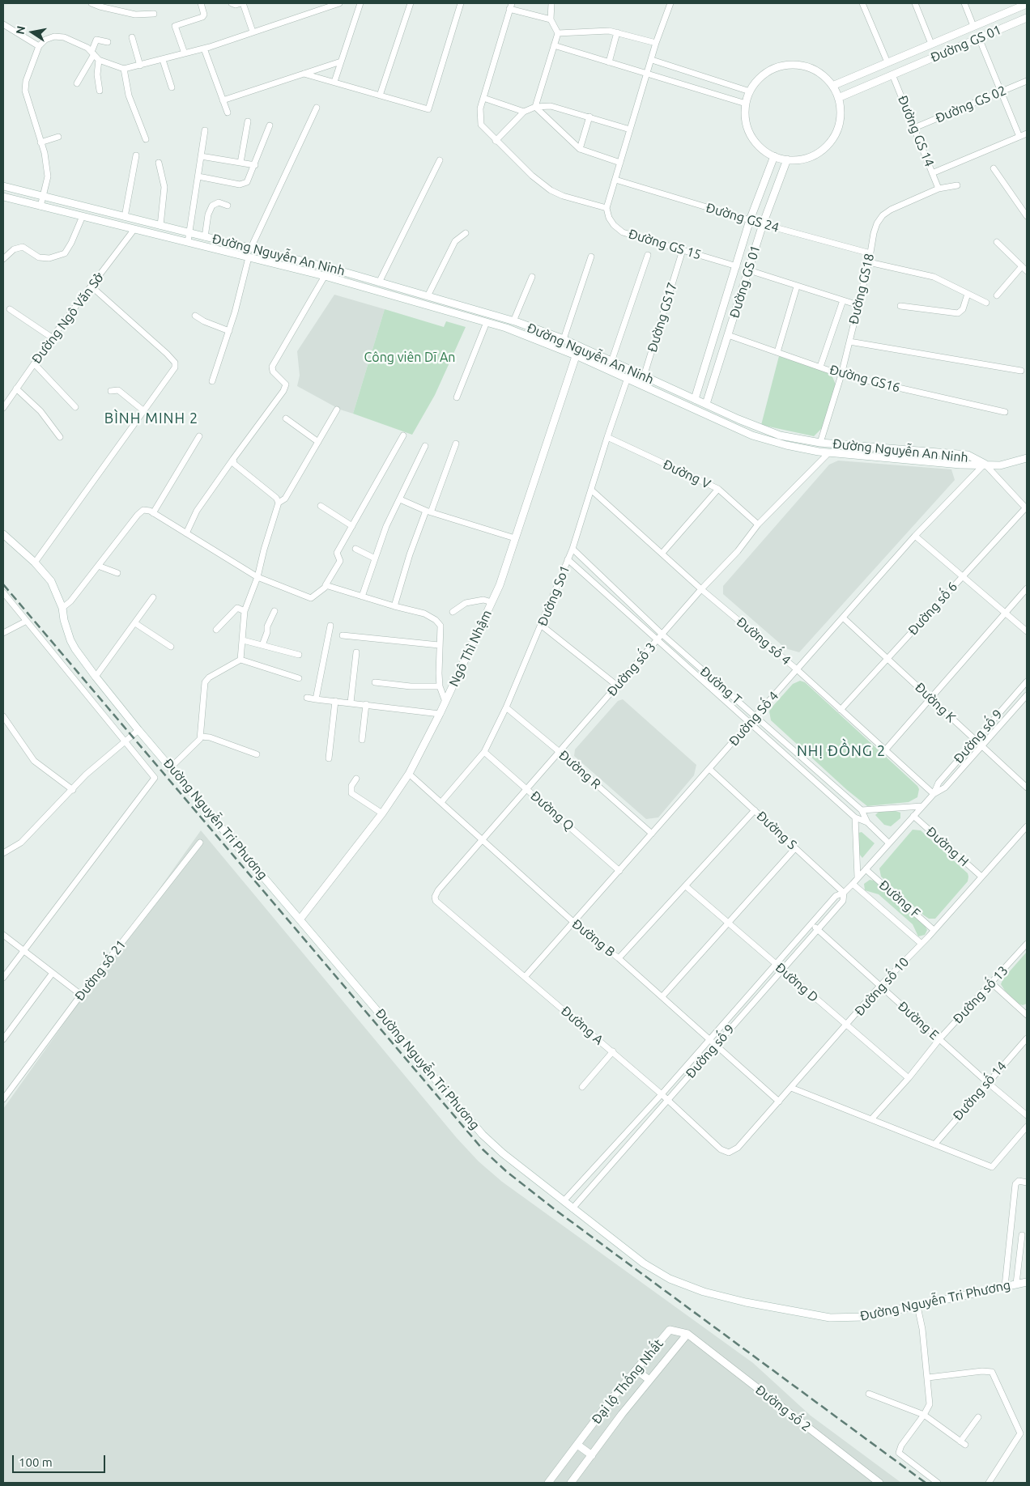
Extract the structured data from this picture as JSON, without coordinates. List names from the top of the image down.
{
  "streets": {
    "main road": [
      "Đường GS 01",
      "Đường GS 24",
      "Đường Nguyễn An Ninh",
      "Ngô Thì Nhậm",
      "Đường Nguyễn Tri Phương",
      "Đại lộ Thống Nhất",
      "Đường số 2"
    ],
    "street": [
      "Đường GS 02",
      "Đường GS 14",
      "Đường GS 15",
      "Đường GS18",
      "Đường GS17",
      "Đường Ngô Văn Sở",
      "Đường GS16",
      "Đường V",
      "Đường So1",
      "Đường số 6",
      "Đường số 4",
      "Đường số 3",
      "Đường T",
      "Đường K",
      "Đường Số 4",
      "Đường số 9",
      "Đường R",
      "Đường Q",
      "Đường S",
      "Đường H",
      "Đường F",
      "Đường B",
      "Đường số 21",
      "Đường D",
      "Đường số 10",
      "Đường số 13",
      "Đường E",
      "Đường A",
      "Đường số 14"
    ]
  },
  "crossings": [
    ["Đường GS 01", "Đường GS 14"],
    ["Đường GS 01", "Đường GS 24"],
    ["Đường GS 01", "Đường GS 15"],
    ["Đường GS 01", "Đường Nguyễn An Ninh"],
    ["Đường GS 01", "Đường GS16"],
    ["Đường GS 02", "Đường GS 14"],
    ["Đường GS 14", "Đường GS18"],
    ["Đường GS 24", "Đường GS18"],
    ["Đường GS 15", "Đường GS17"],
    ["Đường Nguyễn An Ninh", "Đường GS18"],
    ["Đường Nguyễn An Ninh", "Đường GS17"],
    ["Đường Nguyễn An Ninh", "Đường Ngô Văn Sở"],
    ["Đường Nguyễn An Ninh", "Đường So1"],
    ["Đường Nguyễn An Ninh", "Ngô Thì Nhậm"],
    ["Đường Nguyễn An Ninh", "Đường số 3"],
    ["Đường Nguyễn An Ninh", "Đường Số 4"],
    ["Đường GS18", "Đường GS16"],
    ["Đường V", "Đường So1"],
    ["Đường V", "Đường số 3"],
    ["Đường So1", "Đường số 4"],
    ["Đường So1", "Đường T"],
    ["Đường So1", "Đường R"],
    ["Đường So1", "Đường Q"],
    ["Đường So1", "Đường B"],
    ["Đường số 6", "Đường số 4"],
    ["Đường số 6", "Đường K"],
    ["Đường số 4", "Đường số 3"],
    ["Đường số 4", "Đường Số 4"],
    ["Đường số 4", "Đường số 9"],
    ["Ngô Thì Nhậm", "Đường Nguyễn Tri Phương"],
    ["Ngô Thì Nhậm", "Đường B"],
    ["Đường số 3", "Đường T"],
    ["Đường số 3", "Đường R"],
    ["Đường số 3", "Đường Q"],
    ["Đường số 3", "Đường B"],
    ["Đường số 3", "Đường A"],
    ["Đường T", "Đường Số 4"],
    ["Đường T", "Đường số 9"],
    ["Đường K", "Đường Số 4"],
    ["Đường K", "Đường số 9"],
    ["Đường Số 4", "Đường R"],
    ["Đường Số 4", "Đường Q"],
    ["Đường Số 4", "Đường S"],
    ["Đường Số 4", "Đường B"],
    ["Đường Số 4", "Đường A"],
    ["Đường số 9", "Đường Nguyễn Tri Phương"],
    ["Đường số 9", "Đường S"],
    ["Đường số 9", "Đường H"],
    ["Đường số 9", "Đường F"],
    ["Đường số 9", "Đường B"],
    ["Đường số 9", "Đường D"],
    ["Đường số 9", "Đường E"],
    ["Đường số 9", "Đường A"],
    ["Đường H", "Đường số 10"],
    ["Đường F", "Đường số 10"],
    ["Đường B", "Đường số 10"],
    ["Đường D", "Đường số 10"],
    ["Đường D", "Đường số 13"],
    ["Đường số 10", "Đường E"],
    ["Đường số 10", "Đường A"],
    ["Đường số 13", "Đường E"],
    ["Đường E", "Đường số 14"],
    ["Đại lộ Thống Nhất", "Đường số 2"]
  ],
  "districts": ["BÌNH MINH 2", "NHỊ ĐỒNG 2"],
  "parks": ["Công viên Dĩ An"],
  "scale_bar": "100 m",
  "north": "left"
}
